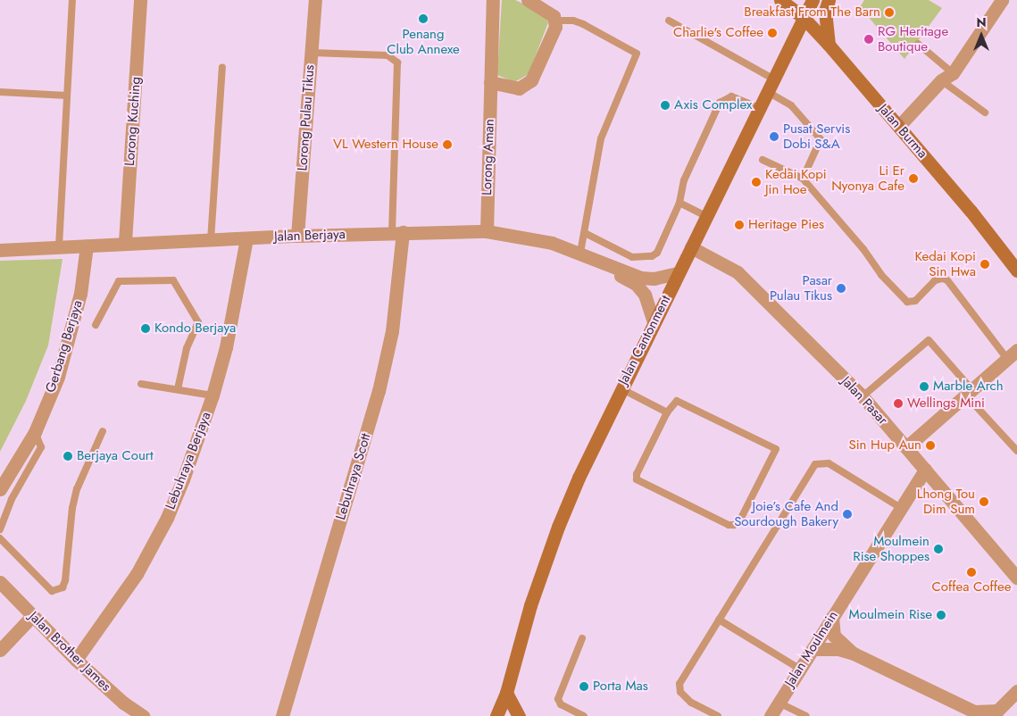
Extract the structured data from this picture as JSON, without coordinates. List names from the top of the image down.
{
  "streets": {
    "main road": ["Jalan Burma", "Jalan Cantonment"],
    "street": [
      "Lorong Pulau Tikus",
      "Lorong Kuching",
      "Lorong Aman",
      "Jalan Berjaya",
      "Gerbang Berjaya",
      "Jalan Pasar",
      "Lebuhraya Berjaya",
      "Lebuhraya Scott",
      "Jalan Moulmein",
      "Jalan Brother James"
    ]
  },
  "crossings": [
    ["Lorong Pulau Tikus", "Jalan Berjaya"],
    ["Lorong Kuching", "Jalan Berjaya"],
    ["Jalan Burma", "Jalan Cantonment"],
    ["Lorong Aman", "Jalan Berjaya"],
    ["Jalan Berjaya", "Jalan Cantonment"],
    ["Jalan Berjaya", "Gerbang Berjaya"],
    ["Jalan Berjaya", "Lebuhraya Berjaya"],
    ["Jalan Berjaya", "Lebuhraya Scott"],
    ["Jalan Cantonment", "Jalan Pasar"],
    ["Jalan Pasar", "Jalan Moulmein"],
    ["Lebuhraya Berjaya", "Jalan Brother James"]
  ],
  "places": [
    "Breakfast From The Barn",
    "Penang Club Annexe",
    "Charlie's Coffee",
    "RG Heritage Boutique",
    "Axis Complex",
    "Pusat Servis Dobi S&A",
    "VL Western House",
    "Li Er Nyonya Cafe",
    "Kedai Kopi Jin Hoe",
    "Heritage Pies",
    "Kedai Kopi Sin Hwa",
    "Pasar Pulau Tikus",
    "Kondo Berjaya",
    "Marble Arch",
    "Wellings Mini",
    "Sin Hup Aun",
    "Berjaya Court",
    "Lhong Tou Dim Sum",
    "Joie’s Cafe And Sourdough Bakery",
    "Moulmein Rise Shoppes",
    "Coffea Coffee",
    "Moulmein Rise",
    "Porta Mas"
  ],
  "north": "top"
}
